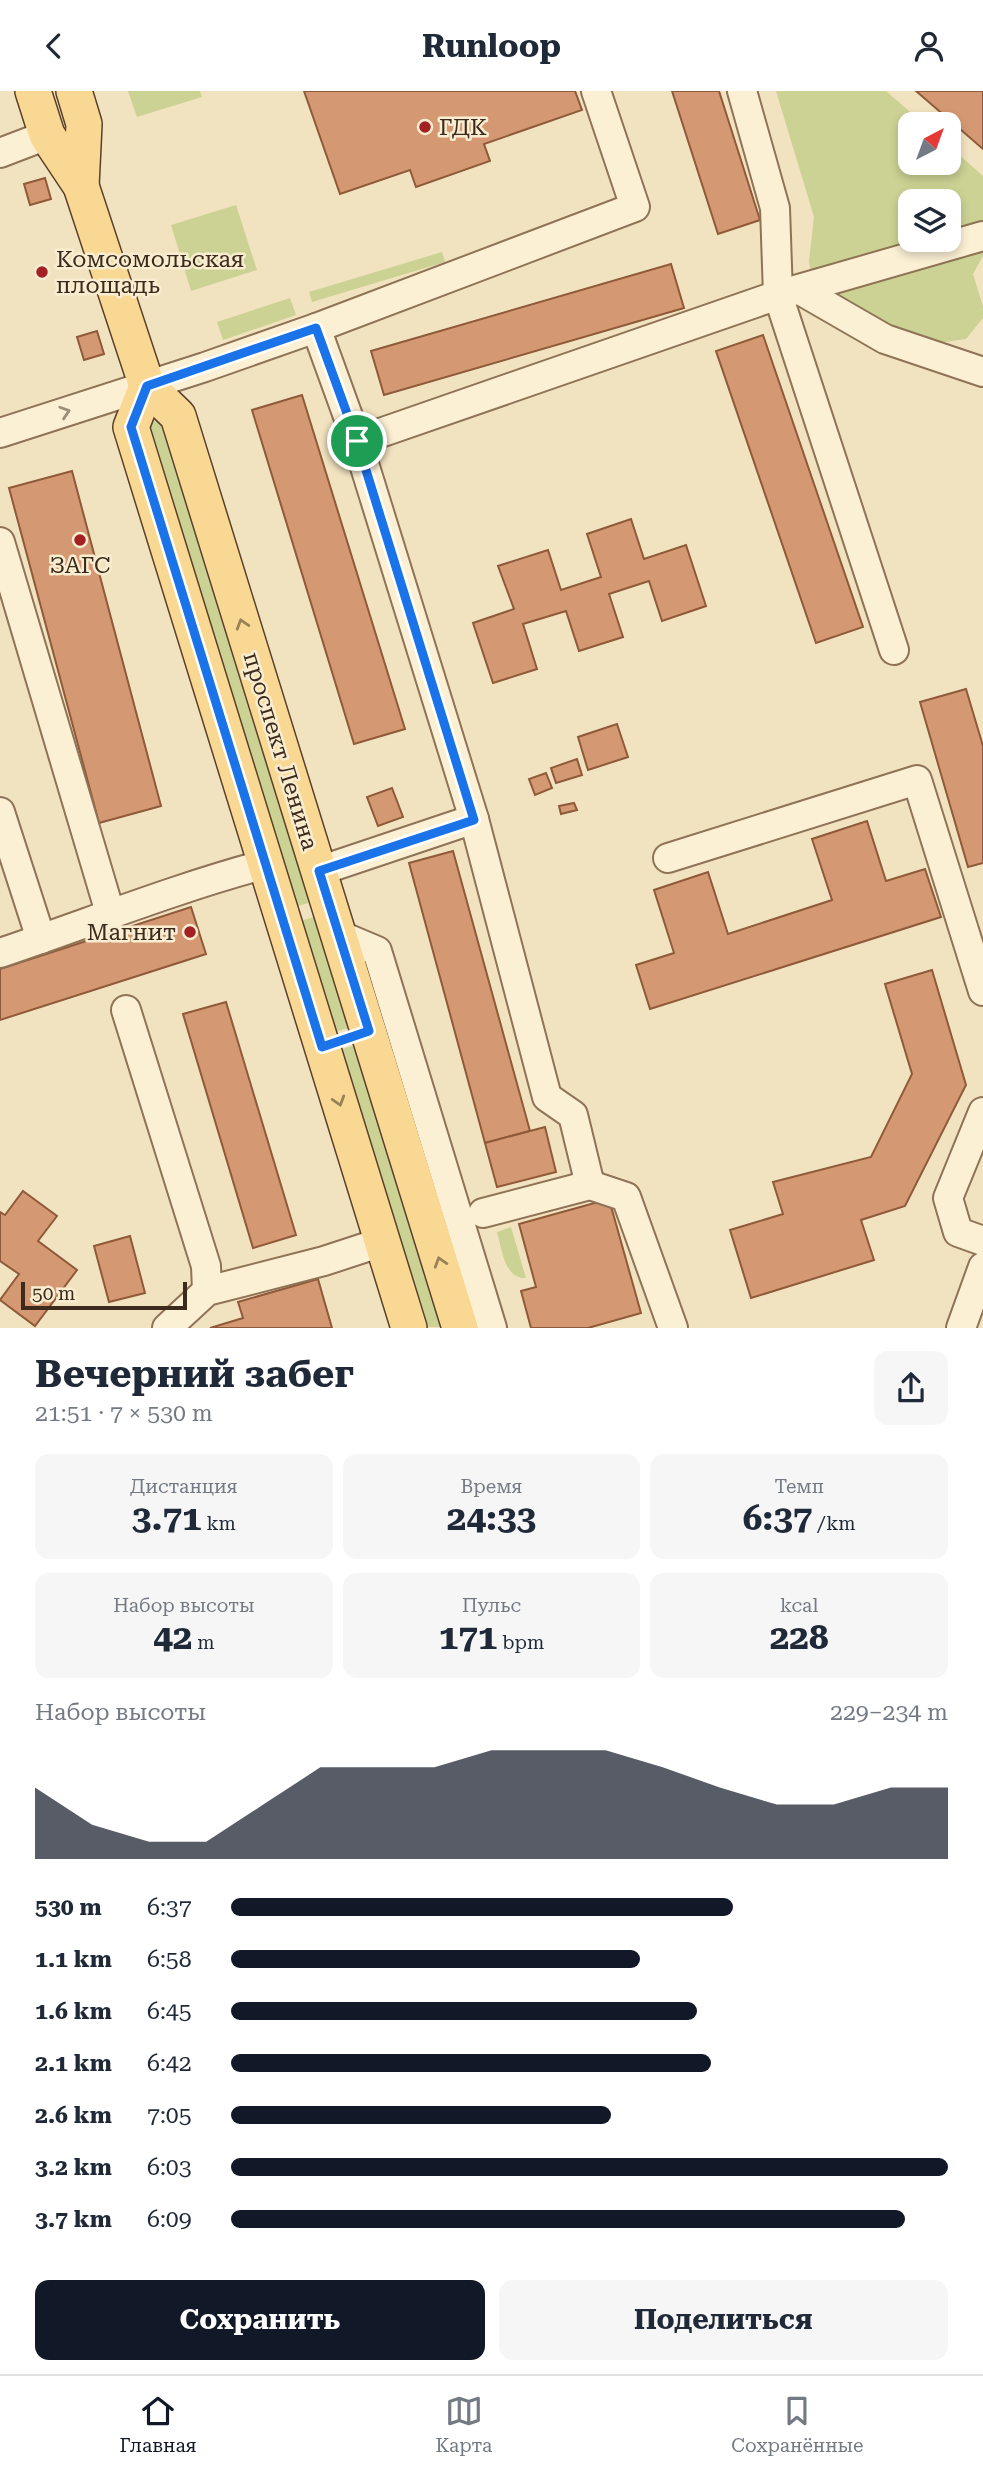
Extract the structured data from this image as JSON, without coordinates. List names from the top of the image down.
{
  "streets": {
    "main road": ["проспект Ленина"]
  },
  "places": [
    "ГДК",
    "Комсомольская площадь",
    "ЗАГС",
    "Магнит"
  ],
  "scale_bar": "50 m",
  "north": "top right",
  "page": {
    "header": "Runloop",
    "scale": "50 m",
    "heading": ["Вечерний забег", "21:51 · 7 × 530 m"],
    "stats": [
      ["Дистанция", "3.71 km"],
      ["Время", "24:33"],
      ["Темп", "6:37 /km"],
      ["Набор высоты", "42 m"],
      ["Пульс", "171 bpm"],
      ["kcal", "228"]
    ],
    "chart": ["Набор высоты", "229–234 m"],
    "list": [
      {
        "name": "530 m",
        "note": "6:37"
      },
      {
        "name": "1.1 km",
        "note": "6:58"
      },
      {
        "name": "1.6 km",
        "note": "6:45"
      },
      {
        "name": "2.1 km",
        "note": "6:42"
      },
      {
        "name": "2.6 km",
        "note": "7:05"
      },
      {
        "name": "3.2 km",
        "note": "6:03"
      },
      {
        "name": "3.7 km",
        "note": "6:09"
      }
    ],
    "buttons": ["Сохранить", "Поделиться"],
    "tabs": ["Главная", "Карта", "Сохранённые"]
  }
}
